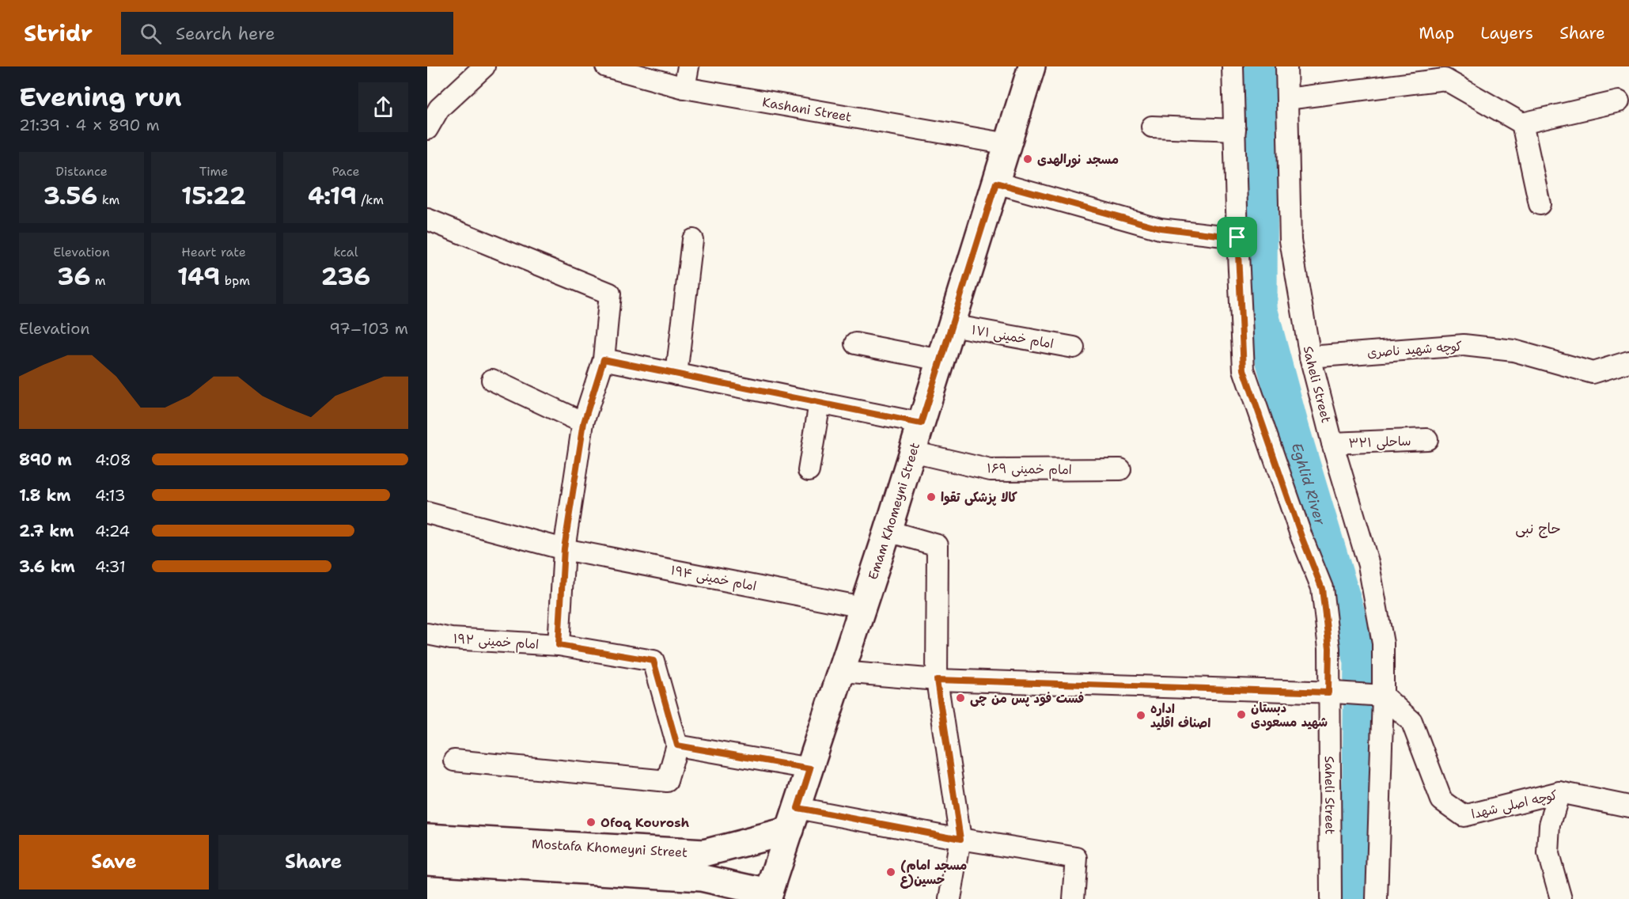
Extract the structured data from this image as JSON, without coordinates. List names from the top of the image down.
{
  "streets": {
    "main road": ["Emam Khomeyni Street", "Mostafa Khomeyni Street"],
    "street": [
      "Kashani Street",
      "امام خمینی ۱۷۱",
      "کوچه شهید ناصری",
      "Saheli Street",
      "ساحلی ۳۲۱",
      "امام خمینی ۱۶۹",
      "امام خمینی ۱۹۴",
      "امام خمینی ۱۹۲",
      "کوچه اصلی شهدا"
    ]
  },
  "crossings": [
    ["Kashani Street", "Emam Khomeyni Street"],
    ["امام خمینی ۱۷۱", "Emam Khomeyni Street"],
    ["کوچه شهید ناصری", "Saheli Street"],
    ["Saheli Street", "ساحلی ۳۲۱"],
    ["Saheli Street", "کوچه اصلی شهدا"],
    ["امام خمینی ۱۶۹", "Emam Khomeyni Street"],
    ["Emam Khomeyni Street", "امام خمینی ۱۹۴"],
    ["Emam Khomeyni Street", "Mostafa Khomeyni Street"]
  ],
  "districts": ["حاج نبی"],
  "water": ["Eghlid River"],
  "places": [
    "مسجد نورالهدی",
    "کالا پزشکی تقوا",
    "فست فود پس من چی",
    "دبستان شهید مسعودی",
    "اداره اصناف اقلید",
    "Ofoq Kourosh",
    "(مسجد امام حسین(ع"
  ],
  "page": {
    "header": "Stridr",
    "search": "Search here",
    "nav": ["Map", "Layers", "Share"],
    "heading": ["Evening run", "21:39 · 4 × 890 m"],
    "stats": [
      ["Distance", "3.56 km"],
      ["Time", "15:22"],
      ["Pace", "4:19 /km"],
      ["Elevation", "36 m"],
      ["Heart rate", "149 bpm"],
      ["kcal", "236"]
    ],
    "chart": ["Elevation", "97–103 m"],
    "list": [
      {
        "name": "890 m",
        "note": "4:08"
      },
      {
        "name": "1.8 km",
        "note": "4:13"
      },
      {
        "name": "2.7 km",
        "note": "4:24"
      },
      {
        "name": "3.6 km",
        "note": "4:31"
      }
    ],
    "buttons": ["Save", "Share"]
  }
}
